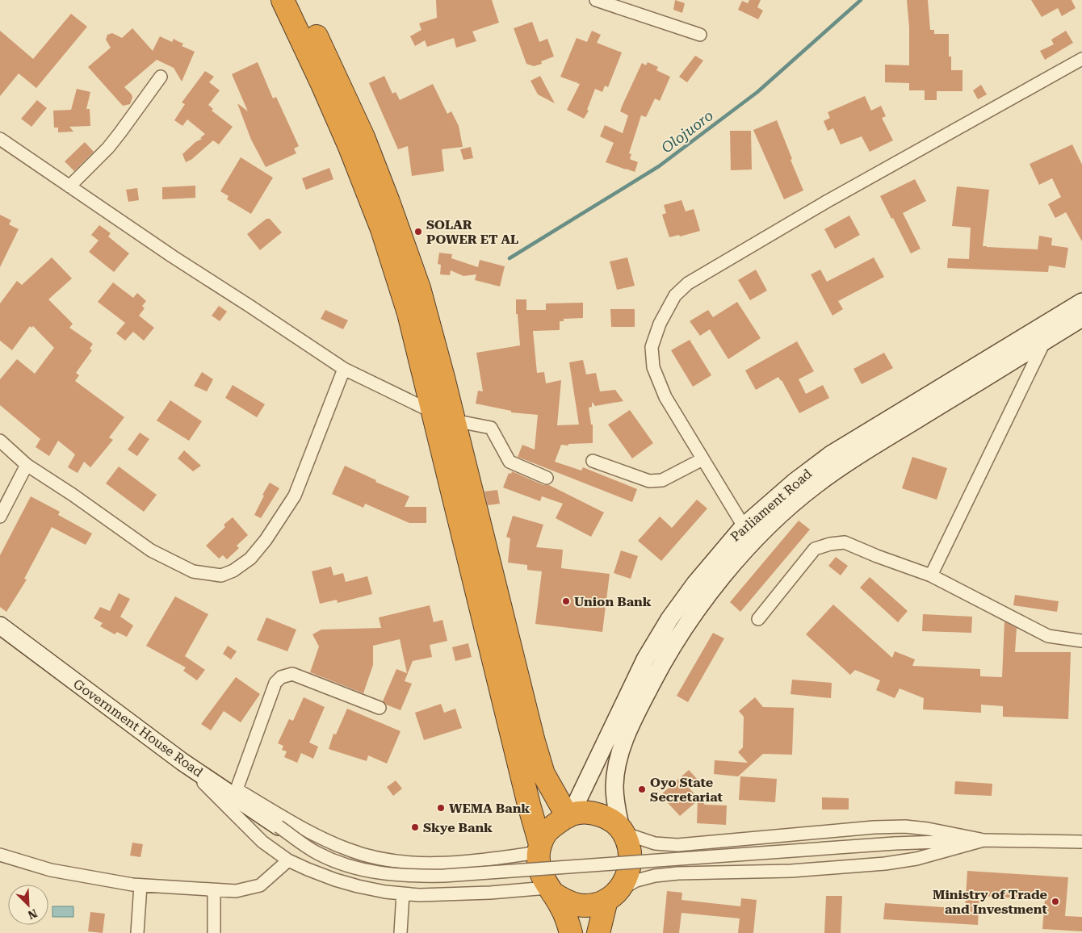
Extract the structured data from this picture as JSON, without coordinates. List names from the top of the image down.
{
  "streets": {
    "main road": ["Parliament Road", "Government House Road"]
  },
  "water": ["Olojuoro"],
  "places": [
    "SOLAR POWER ET AL",
    "Union Bank",
    "Oyo State Secretariat",
    "WEMA Bank",
    "Skye Bank",
    "Ministry of Trade and Investment"
  ],
  "north": "bottom right"
}
